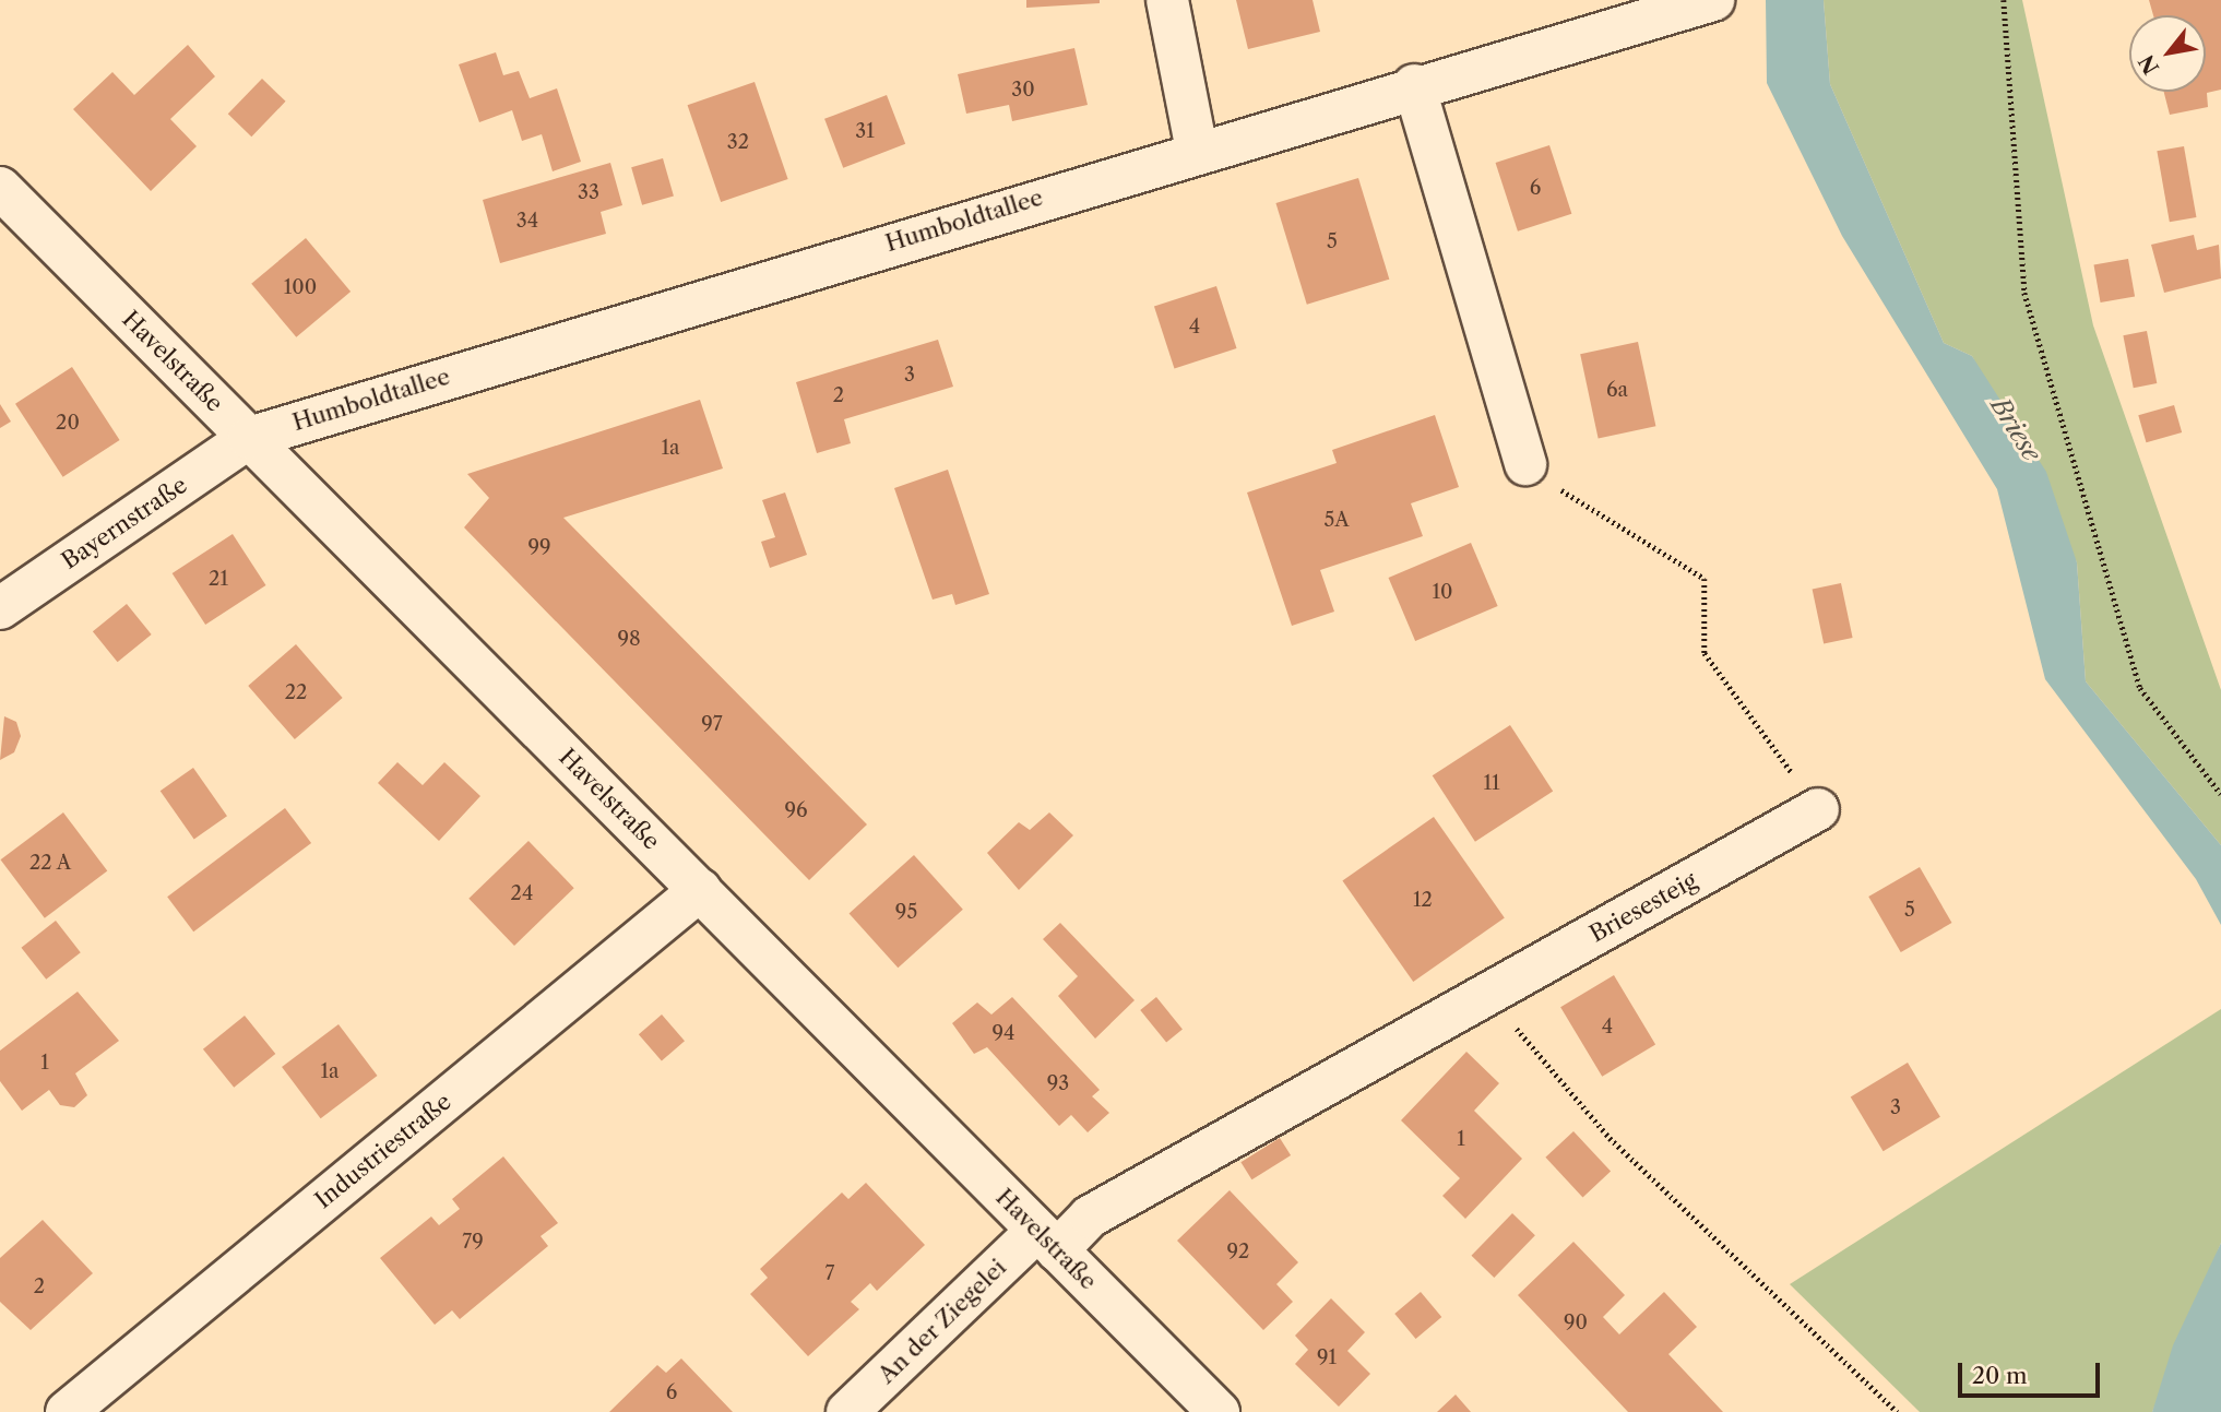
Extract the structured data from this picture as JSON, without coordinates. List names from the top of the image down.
{
  "streets": {
    "street": [
      "Humboldtallee",
      "Havelstraße",
      "Bayernstraße",
      "Briesesteig",
      "Industriestraße",
      "An der Ziegelei"
    ]
  },
  "crossings": [
    ["Humboldtallee", "Havelstraße"],
    ["Humboldtallee", "Bayernstraße"],
    ["Havelstraße", "Bayernstraße"],
    ["Havelstraße", "Briesesteig"],
    ["Havelstraße", "Industriestraße"],
    ["Havelstraße", "An der Ziegelei"],
    ["Briesesteig", "An der Ziegelei"]
  ],
  "water": ["Briese"],
  "house_numbers": [
    "30",
    "31",
    "32",
    "6",
    "33",
    "34",
    "5",
    "100",
    "4",
    "3",
    "6a",
    "2",
    "20",
    "1a",
    "5A",
    "99",
    "21",
    "10",
    "98",
    "22",
    "97",
    "11",
    "96",
    "22 A",
    "24",
    "12",
    "5",
    "95",
    "4",
    "94",
    "1",
    "1a",
    "93",
    "3",
    "1",
    "79",
    "92",
    "7",
    "2",
    "90",
    "91",
    "6"
  ],
  "scale_bar": "20 m",
  "north": "bottom left"
}
